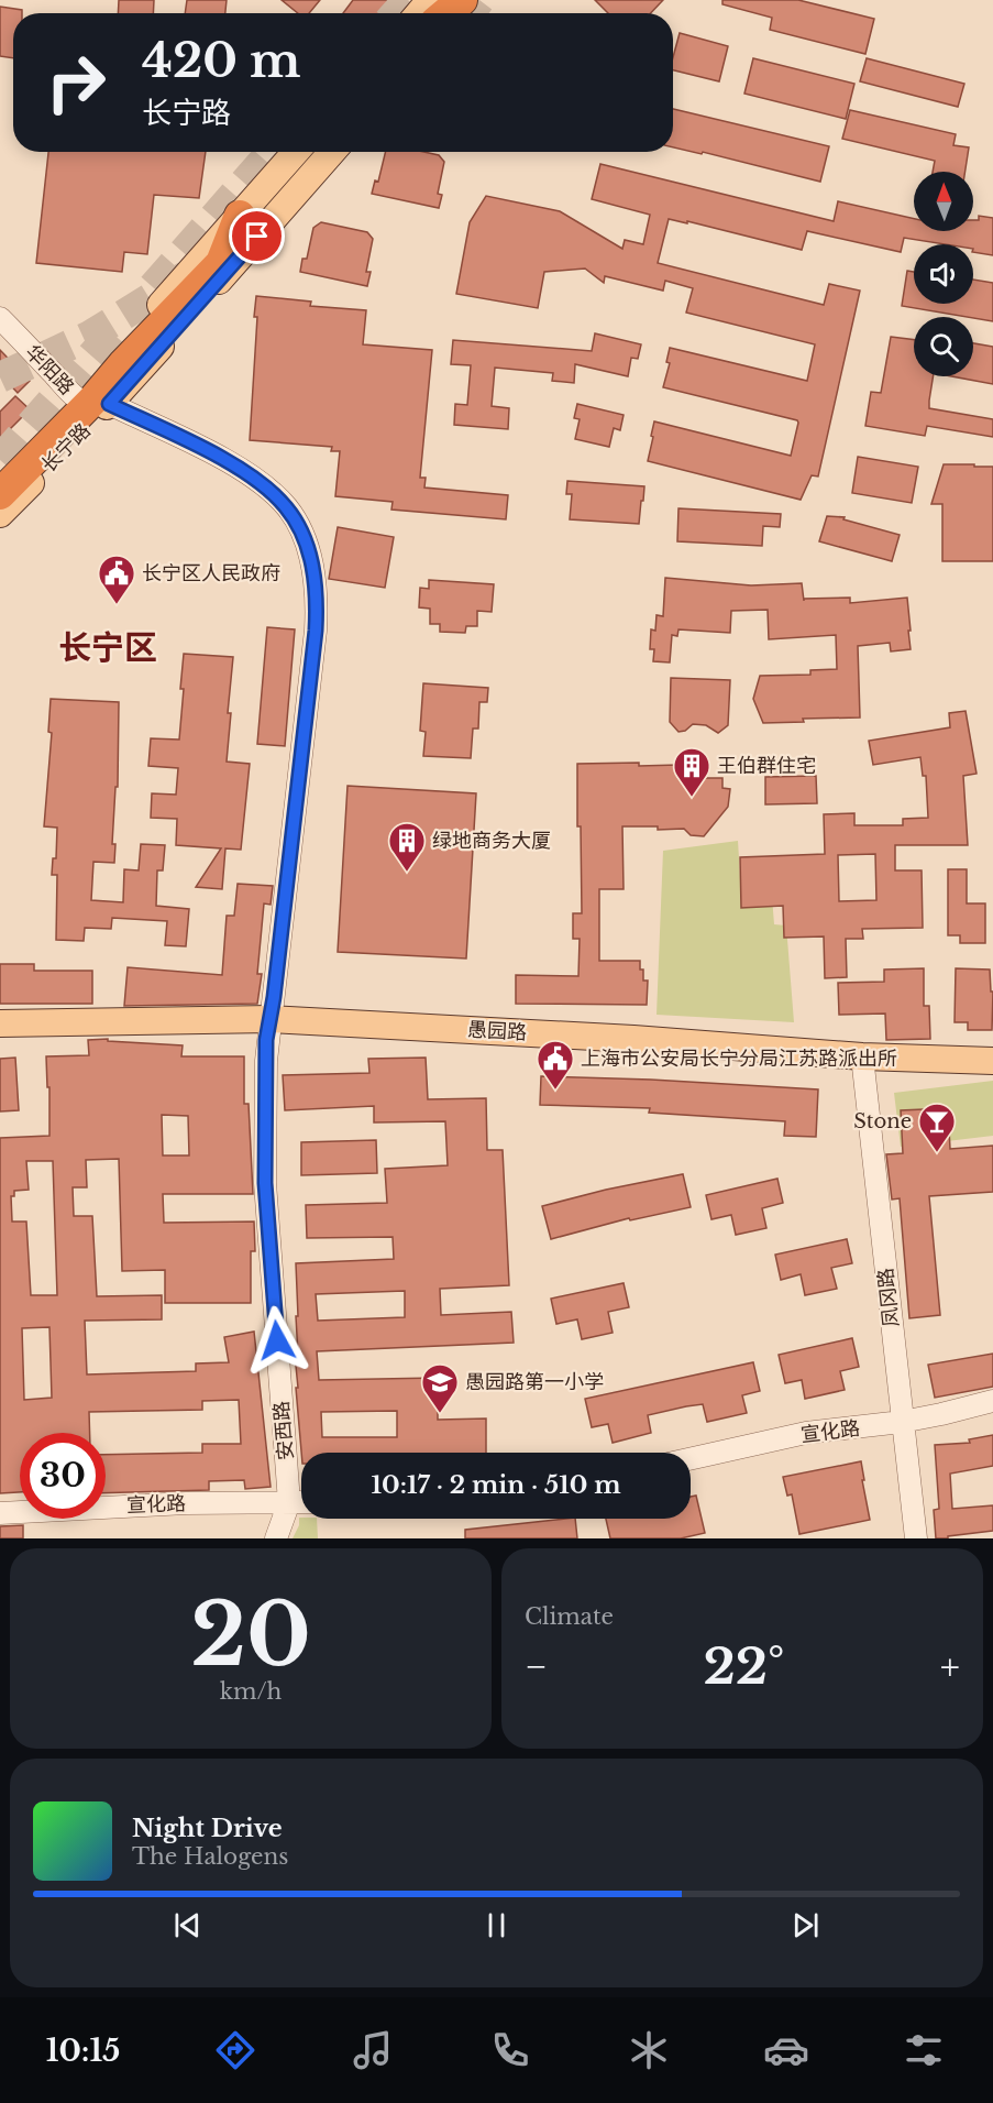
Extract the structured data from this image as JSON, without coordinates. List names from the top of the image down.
{
  "streets": {
    "main road": ["长宁路", "愚园路"],
    "street": [
      "华阳路",
      "凤冈路",
      "安西路",
      "宣化路"
    ]
  },
  "crossings": [
    ["华阳路", "长宁路"],
    ["华阳路", "安西路"],
    ["长宁路", "安西路"],
    ["愚园路", "凤冈路"],
    ["愚园路", "安西路"],
    ["凤冈路", "宣化路"],
    ["安西路", "宣化路"]
  ],
  "districts": ["长宁区"],
  "places": {
    "public building": ["长宁区人民政府", "上海市公安局长宁分局江苏路派出所"],
    "building": ["王伯群住宅", "绿地商务大厦"],
    "bar": ["Stone"],
    "school or university": ["愚园路第一小学"]
  },
  "north": "top",
  "page": {
    "turn": ["420 m", "长宁路"],
    "limit": "30",
    "trip": "10:17 · 2 min · 510 m",
    "tile": [
      ["20", "km/h"],
      "Climate"
    ],
    "heat": ["−", "22°", "+"],
    "song": ["Night Drive", "The Halogens"],
    "tabs": "10:15"
  }
}
